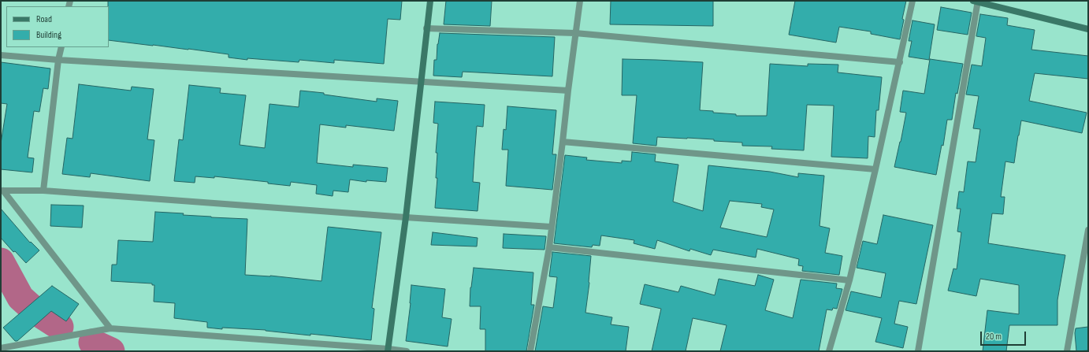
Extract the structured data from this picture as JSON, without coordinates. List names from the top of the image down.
{
  "legend": ["Road", "Building"],
  "scale_bar": "20 m"
}
